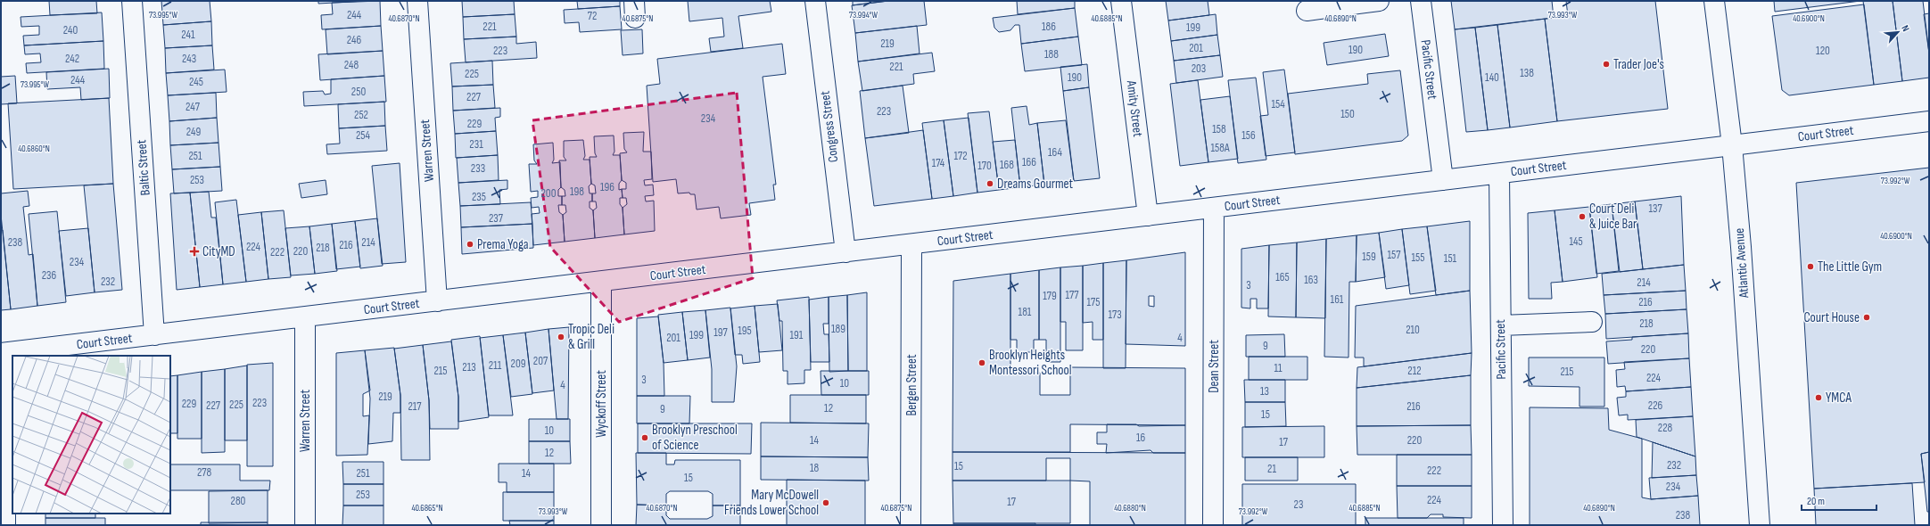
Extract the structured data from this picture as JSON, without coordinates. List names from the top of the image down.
{
  "streets": {
    "street": [
      "Pacific Street",
      "Amity Street",
      "Congress Street",
      "Court Street",
      "Warren Street",
      "Baltic Street",
      "Atlantic Avenue",
      "Dean Street",
      "Bergen Street",
      "Wyckoff Street"
    ]
  },
  "crossings": [
    ["Pacific Street", "Court Street"],
    ["Amity Street", "Court Street"],
    ["Congress Street", "Court Street"],
    ["Court Street", "Warren Street"],
    ["Court Street", "Baltic Street"],
    ["Court Street", "Atlantic Avenue"],
    ["Court Street", "Dean Street"],
    ["Court Street", "Bergen Street"],
    ["Court Street", "Wyckoff Street"]
  ],
  "places": {
    "other": [
      "Trader Joe's",
      "Dreams Gourmet",
      "Court Deli & Juice Bar",
      "Prema Yoga",
      "The Little Gym",
      "Court House",
      "Tropic Deli & Grill",
      "Brooklyn Heights Montessori School",
      "YMCA",
      "Brooklyn Preschool of Science",
      "Mary McDowell Friends Lower School"
    ],
    "health": ["CityMD"]
  },
  "house_numbers": [
    "244",
    "72",
    "221",
    "186",
    "199",
    "240",
    "241",
    "246",
    "219",
    "201",
    "190",
    "223",
    "120",
    "188",
    "242",
    "243",
    "248",
    "221",
    "203",
    "138",
    "225",
    "190",
    "140",
    "244",
    "245",
    "250",
    "227",
    "154",
    "247",
    "223",
    "150",
    "252",
    "234",
    "229",
    "158",
    "249",
    "254",
    "156",
    "231",
    "158A",
    "164",
    "251",
    "172",
    "166",
    "174",
    "168",
    "170",
    "233",
    "253",
    "196",
    "198",
    "200",
    "235",
    "137",
    "237",
    "145",
    "238",
    "214",
    "216",
    "224",
    "218",
    "220",
    "222",
    "157",
    "159",
    "155",
    "151",
    "234",
    "236",
    "165",
    "163",
    "232",
    "214",
    "3",
    "177",
    "179",
    "161",
    "175",
    "216",
    "181",
    "173",
    "218",
    "189",
    "210",
    "195",
    "197",
    "199",
    "191",
    "201",
    "4",
    "9",
    "220",
    "207",
    "209",
    "211",
    "213",
    "11",
    "215",
    "212",
    "215",
    "224",
    "3",
    "10",
    "4",
    "13",
    "219",
    "223",
    "229",
    "225",
    "227",
    "226",
    "217",
    "216",
    "12",
    "9",
    "15",
    "228",
    "10",
    "16",
    "14",
    "220",
    "17",
    "12",
    "232",
    "15",
    "18",
    "21",
    "222",
    "278",
    "251",
    "14",
    "15",
    "234",
    "253",
    "224",
    "280",
    "17",
    "23",
    "238"
  ],
  "scale_bar": "20 m",
  "north": "top right",
  "coordinates": [
    "73.995°W",
    "73.994°W",
    "73.993°W",
    "40.6870°N",
    "40.6875°N",
    "40.6885°N",
    "40.6890°N",
    "40.6900°N",
    "40.6860°N",
    "73.992°W",
    "40.6865°N",
    "40.6880°N"
  ]
}
